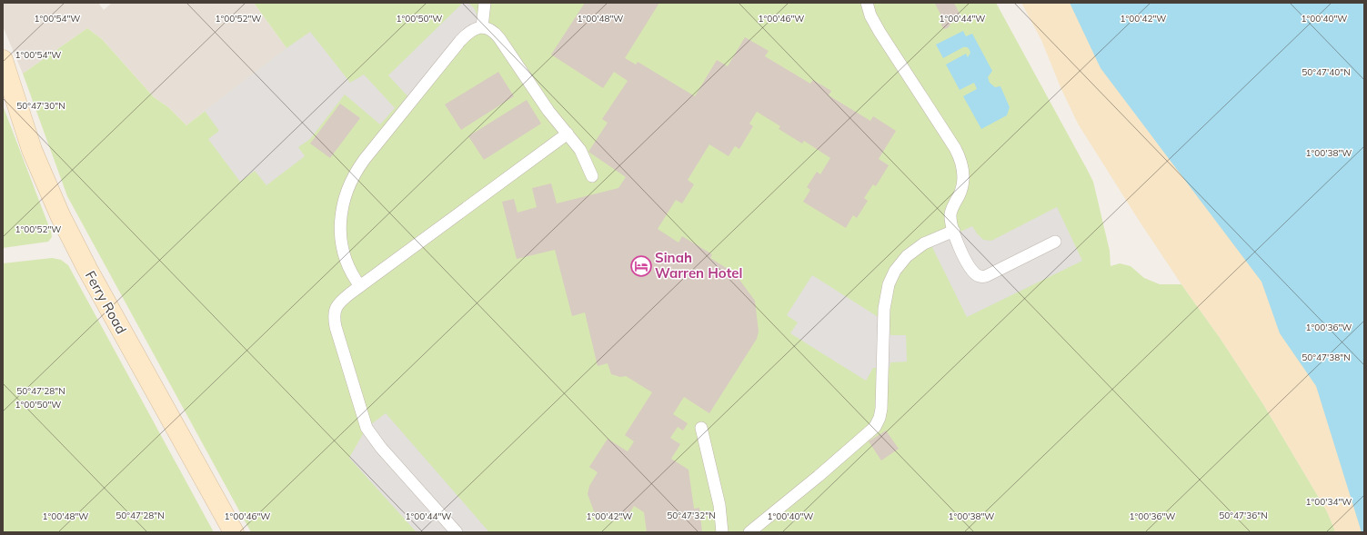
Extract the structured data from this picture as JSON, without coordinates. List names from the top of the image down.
{
  "streets": {
    "street": ["Ferry Road"]
  },
  "places": {
    "hotel": ["Sinah Warren Hotel"]
  },
  "coordinates": [
    "1°00'54\"W",
    "1°00'52\"W",
    "1°00'50\"W",
    "1°00'48\"W",
    "1°00'46\"W",
    "1°00'44\"W",
    "1°00'42\"W",
    "1°00'40\"W",
    "50°47'40\"N",
    "50°47'30\"N",
    "1°00'38\"W",
    "1°00'36\"W",
    "50°47'38\"N",
    "50°47'28\"N",
    "1°00'34\"W",
    "50°47'32\"N",
    "50°47'36\"N"
  ]
}
